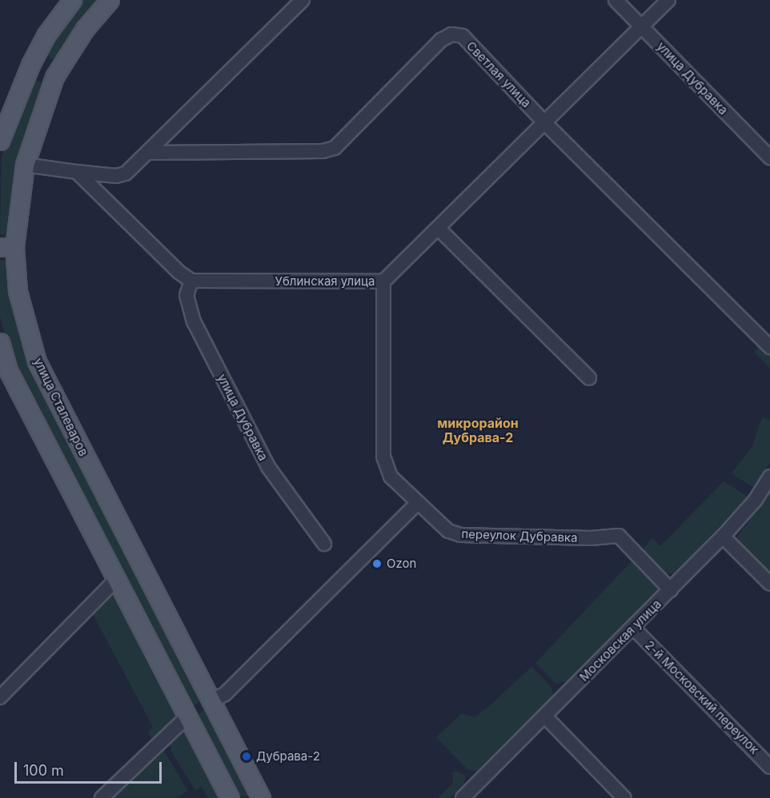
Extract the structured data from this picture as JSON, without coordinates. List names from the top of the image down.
{
  "streets": {
    "main road": ["улица Сталеваров"],
    "street": [
      "Светлая улица",
      "улица Дубравка",
      "Ублинская улица",
      "переулок Дубравка",
      "Московская улица",
      "2-й Московский переулок"
    ]
  },
  "crossings": [
    ["Светлая улица", "Ублинская улица"],
    ["улица Дубравка", "Ублинская улица"],
    ["Ублинская улица", "переулок Дубравка"],
    ["переулок Дубравка", "Московская улица"],
    ["Московская улица", "2-й Московский переулок"]
  ],
  "districts": ["микрорайон Дубрава-2"],
  "places": ["Ozon", "Дубрава-2"],
  "scale_bar": "100 m"
}
